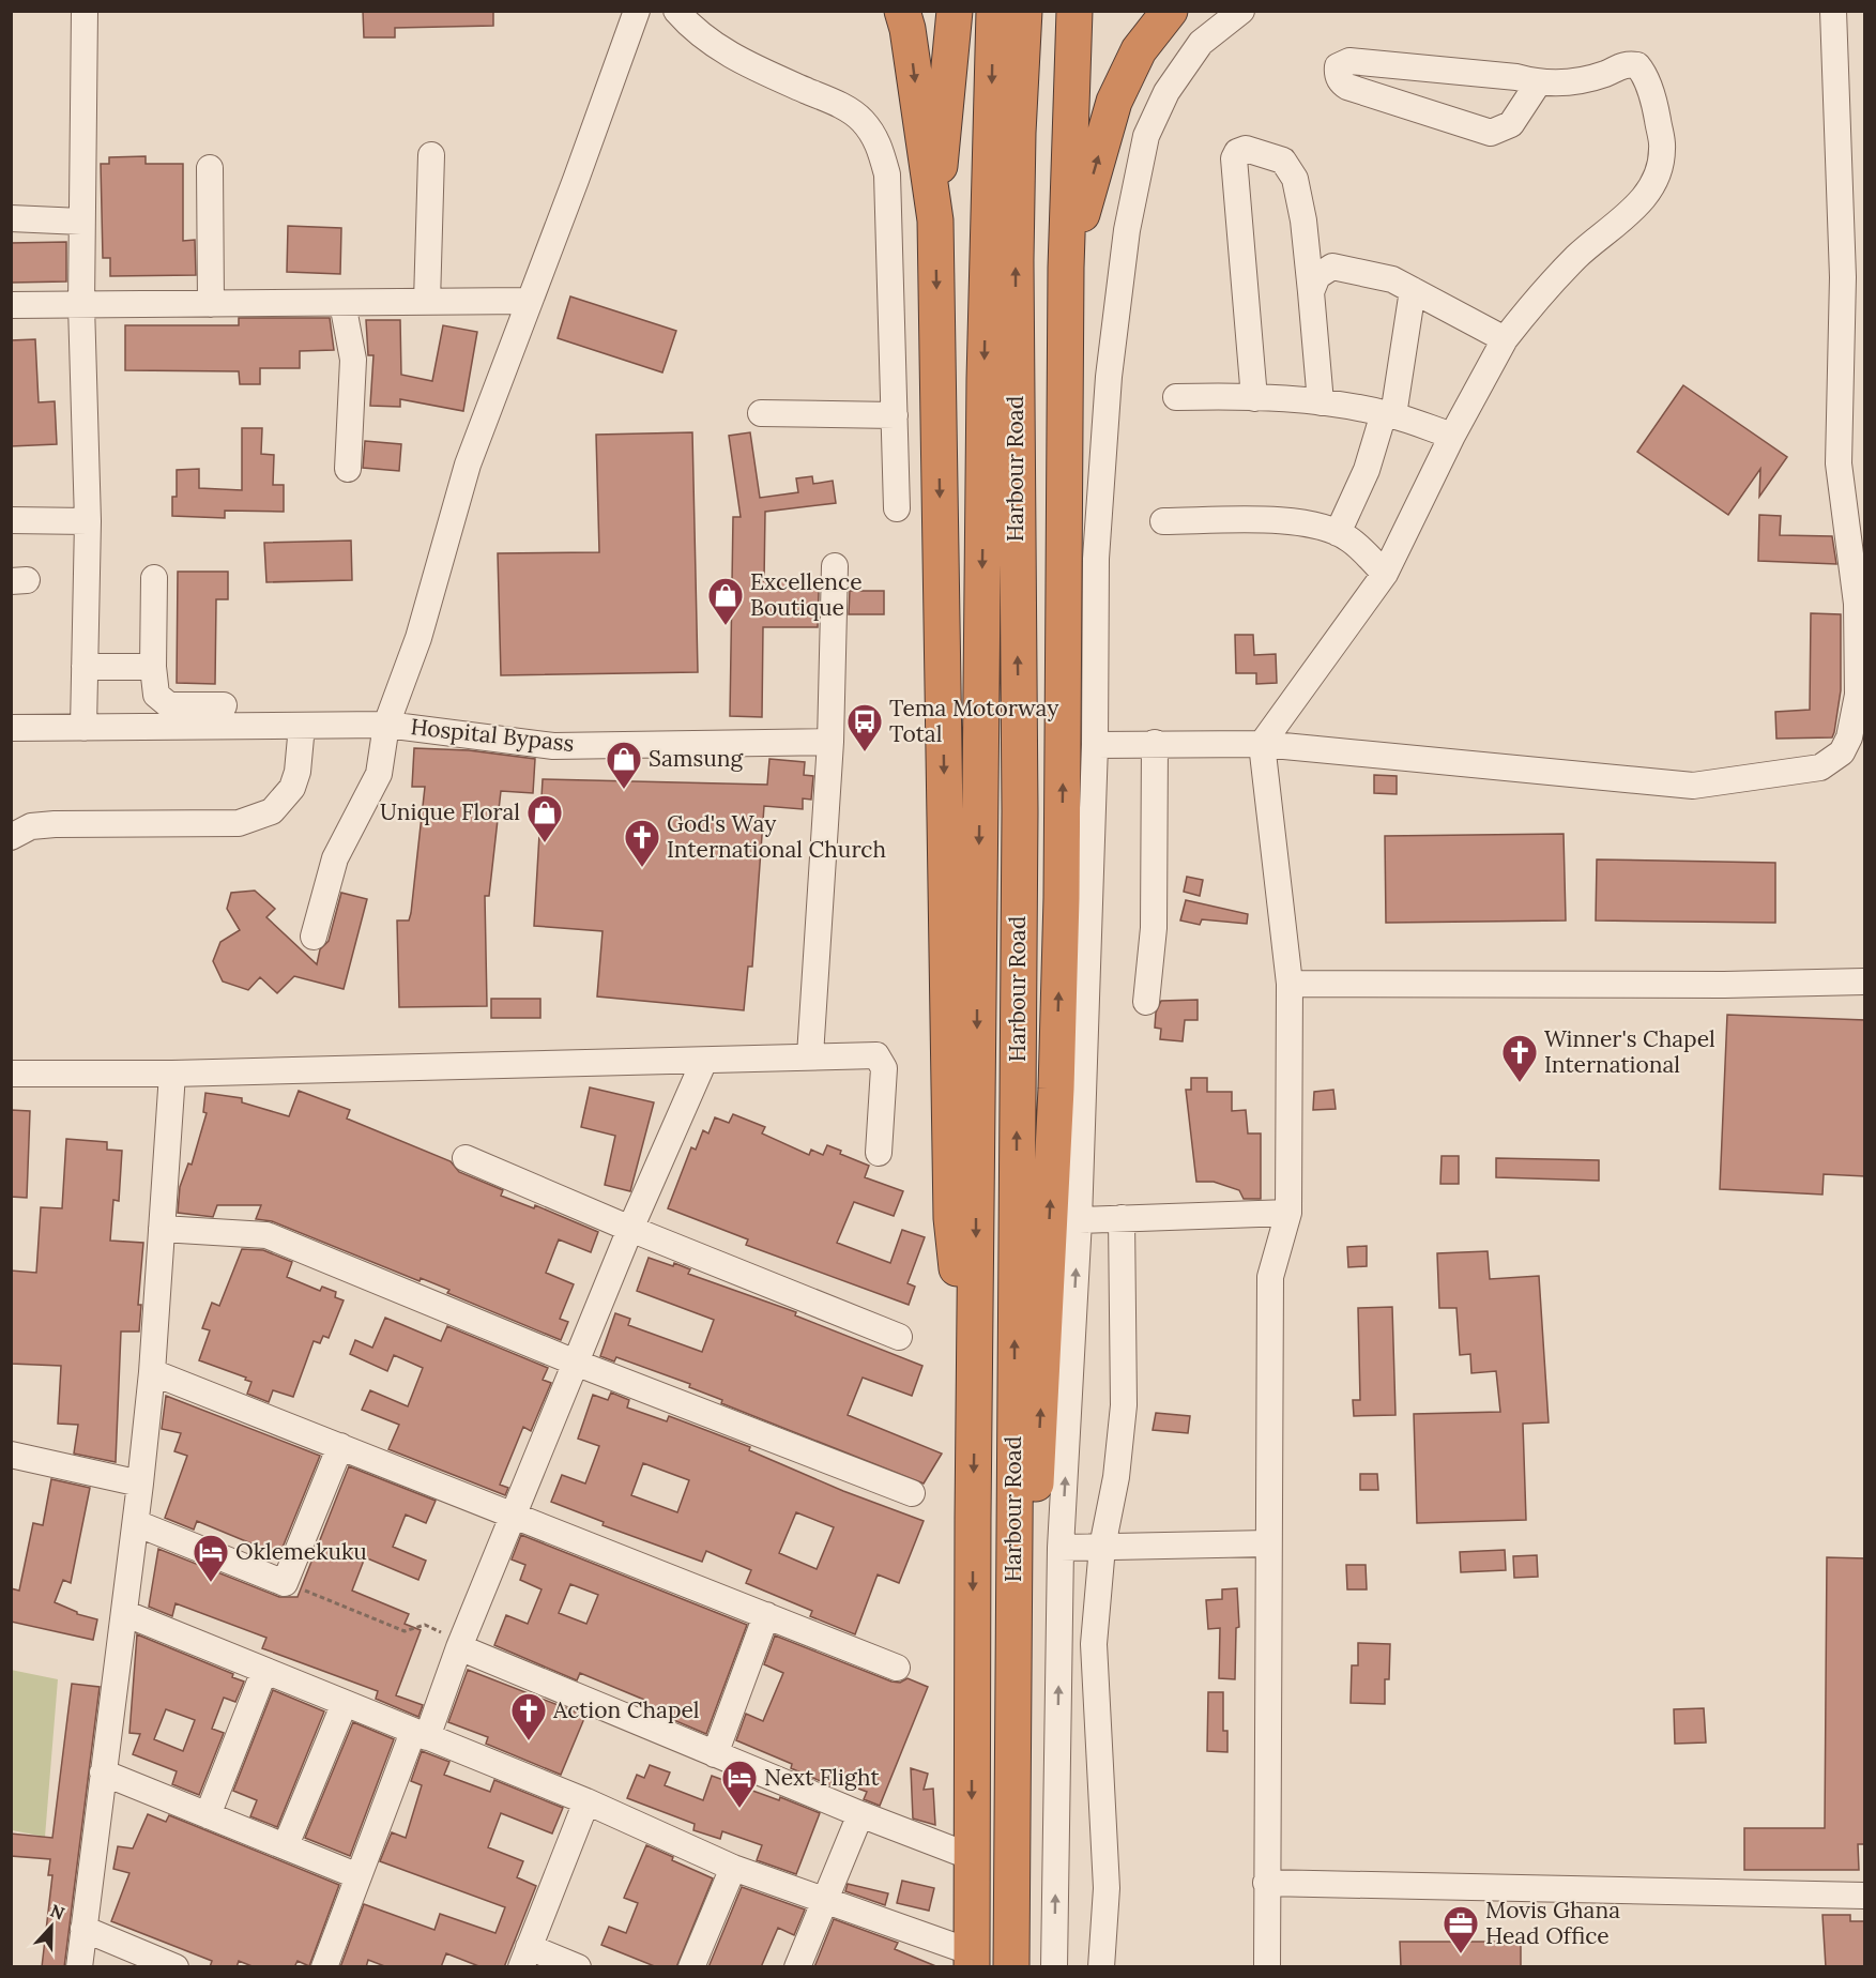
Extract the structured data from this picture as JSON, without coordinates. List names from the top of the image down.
{
  "streets": {
    "highway": ["Harbour Road"],
    "street": ["Hospital Bypass"]
  },
  "places": {
    "shop": ["Excellence Boutique", "Samsung", "Unique Floral"],
    "bus stop": ["Tema Motorway Total"],
    "church": ["God's Way International Church", "Winner's Chapel International", "Action Chapel"],
    "hotel": ["Oklemekuku", "Next Flight"],
    "office": ["Movis Ghana Head Office"]
  },
  "north": "top"
}
